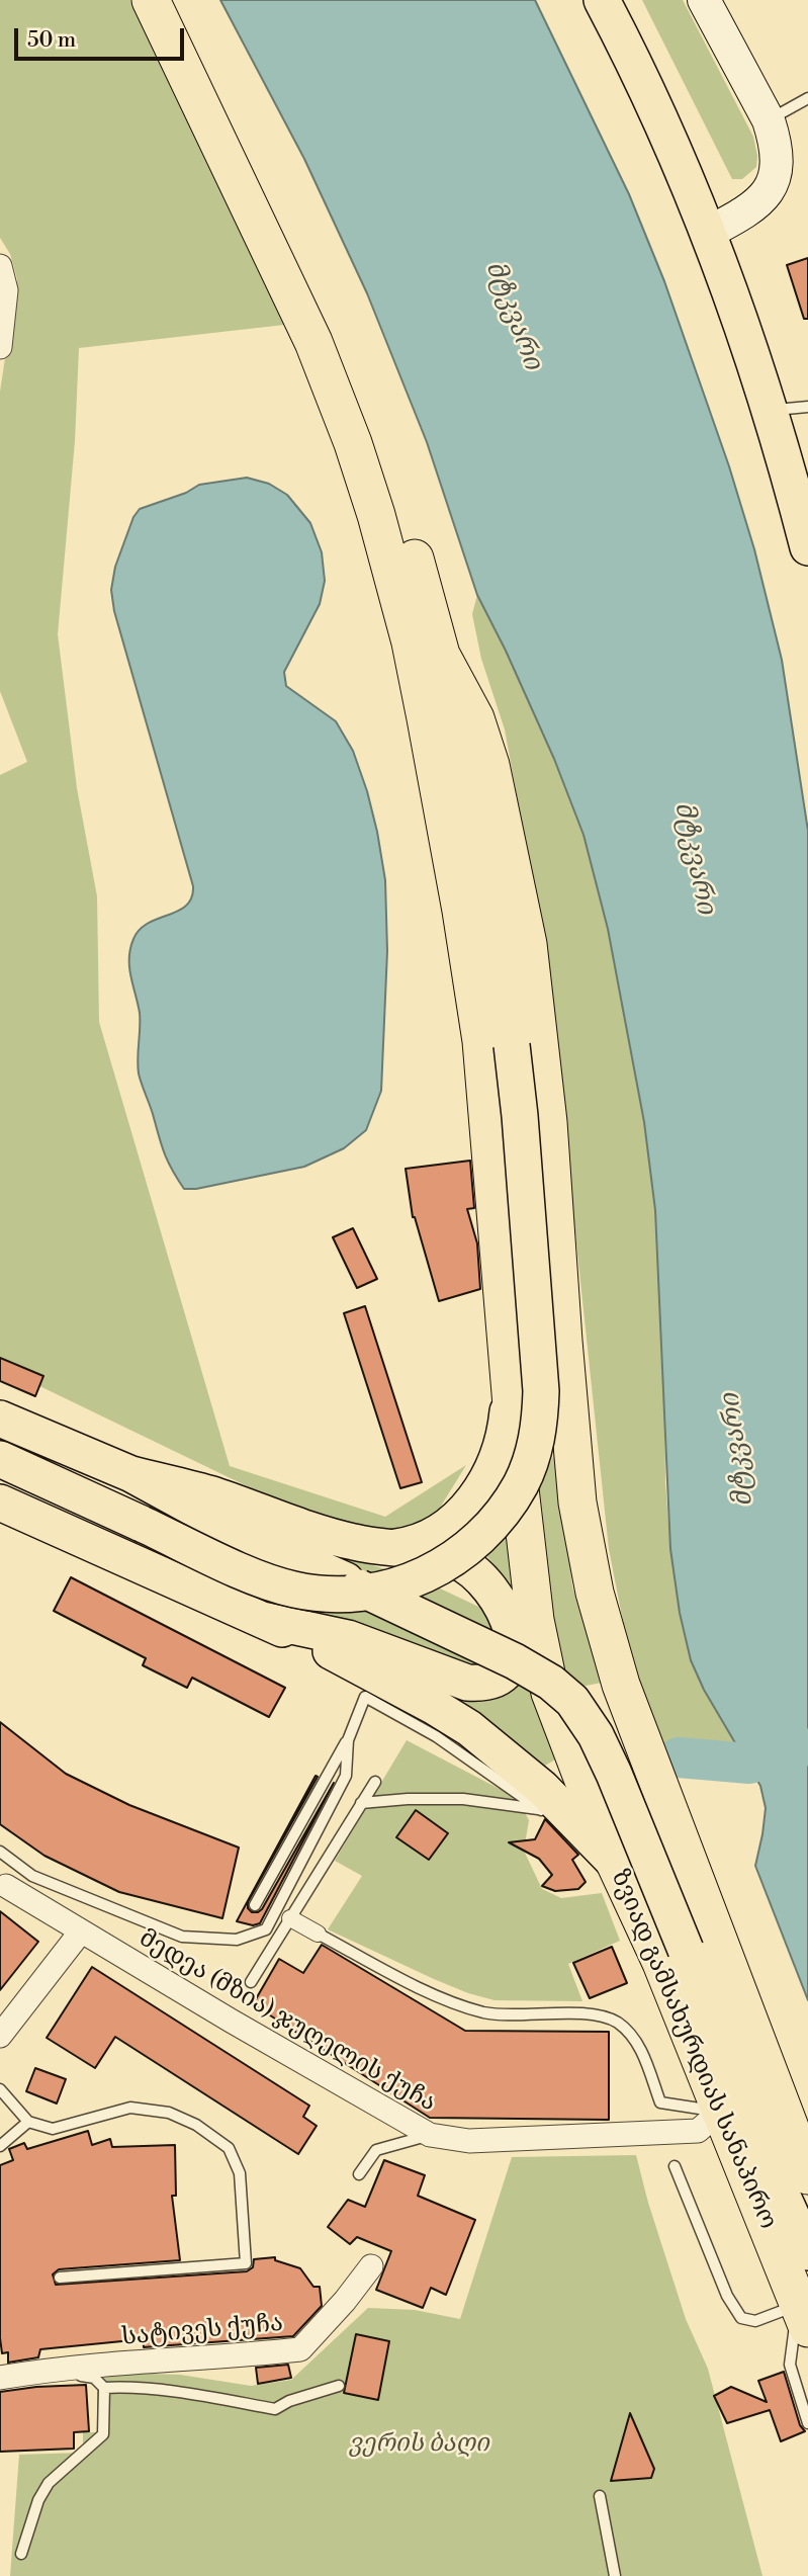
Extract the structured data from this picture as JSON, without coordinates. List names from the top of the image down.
{
  "streets": {
    "highway": ["ზვიად გამსახურდიას სანაპირო"],
    "street": ["მედეა (მზია) ჯუღელის ქუჩა", "სატივეს ქუჩა"]
  },
  "crossings": [
    ["მედეა (მზია) ჯუღელის ქუჩა", "ზვიად გამსახურდიას სანაპირო"]
  ],
  "water": ["მტკვარი"],
  "parks": ["ვერის ბაღი"],
  "scale_bar": "50 m"
}
